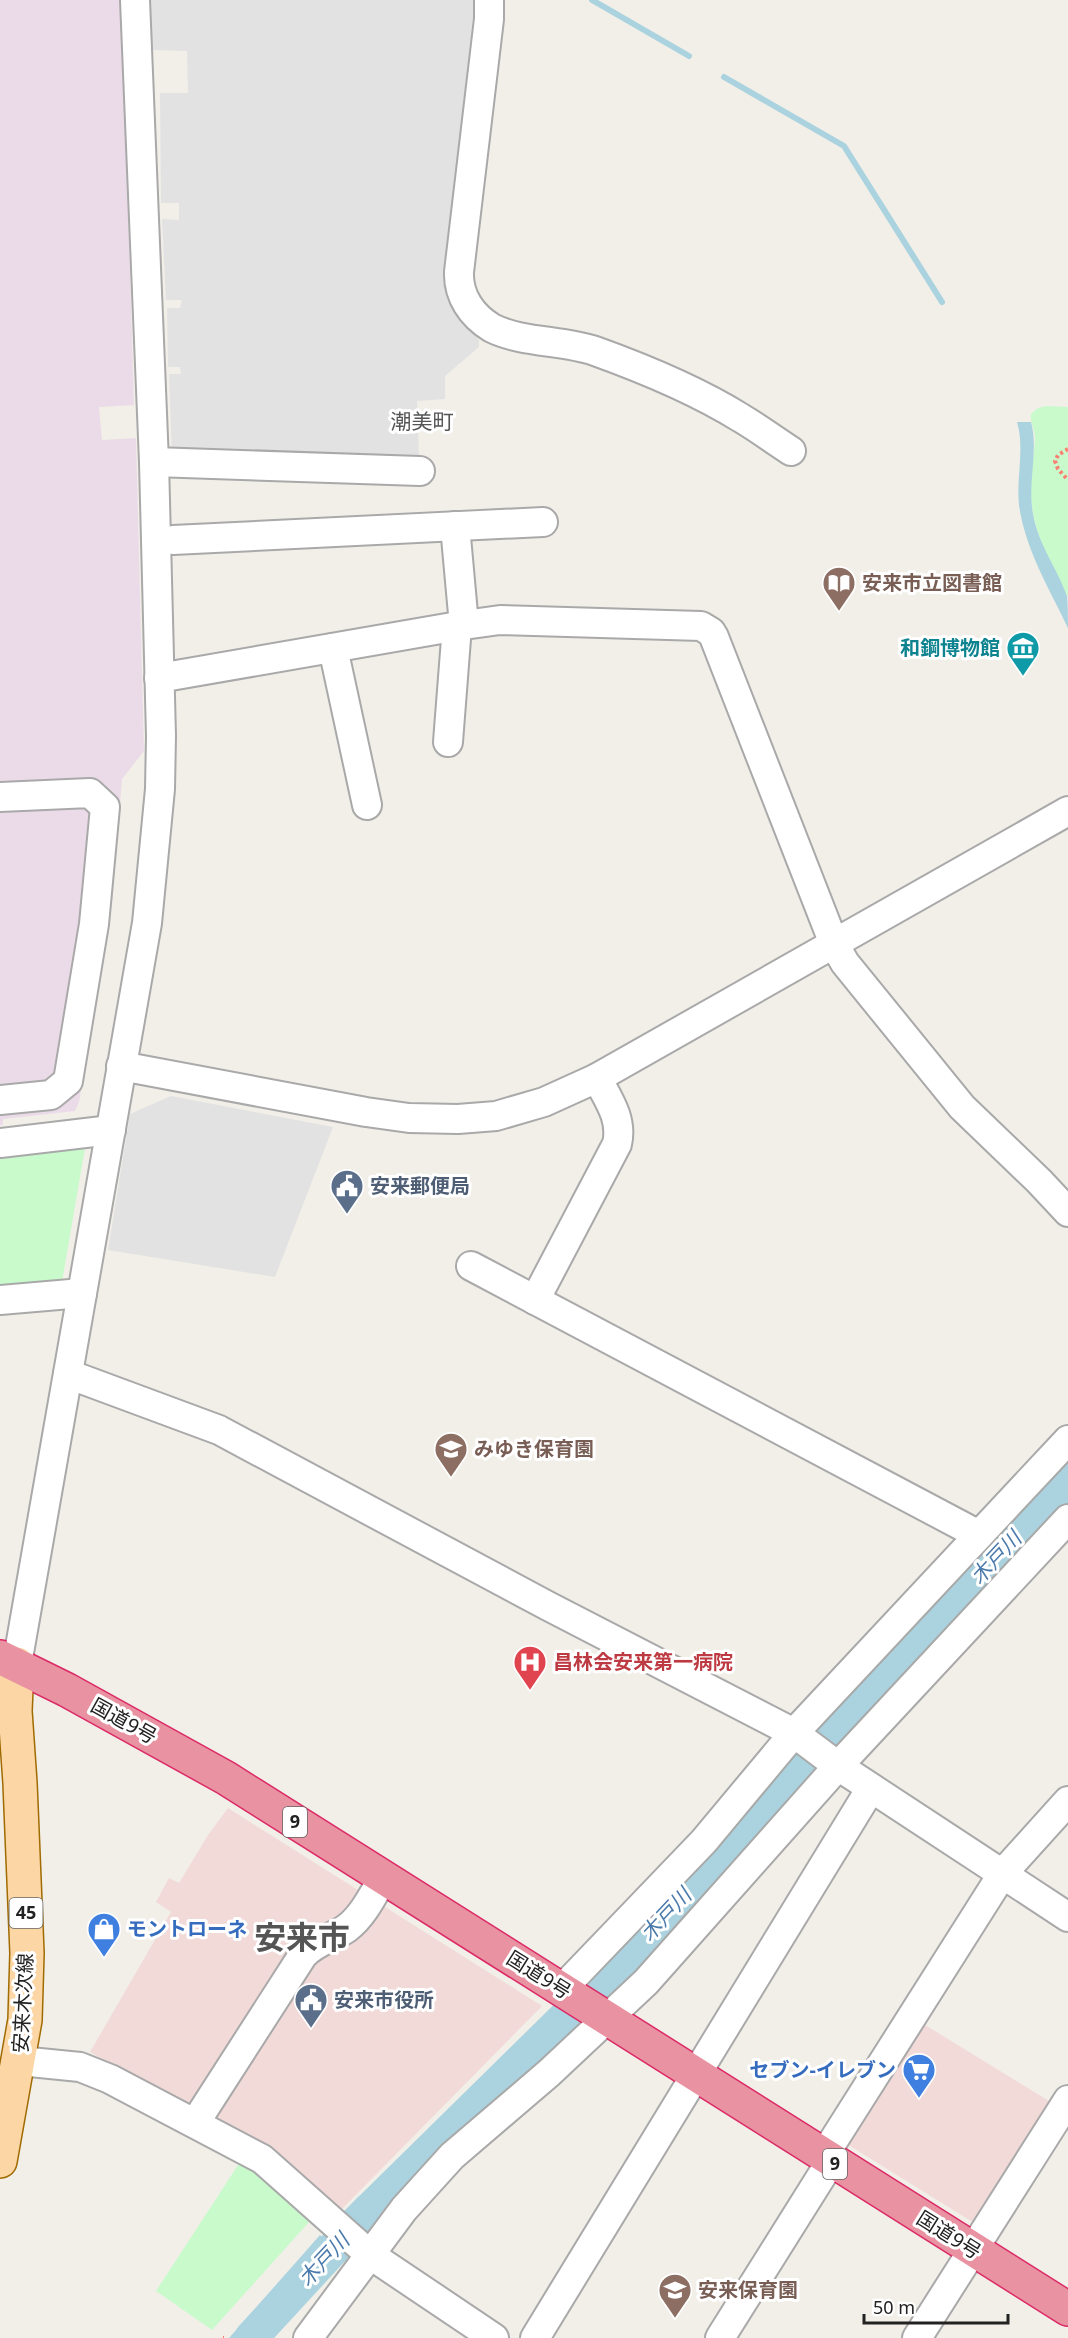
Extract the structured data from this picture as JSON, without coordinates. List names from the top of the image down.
{
  "streets": {
    "highway": ["国道9号", "9"],
    "main road": ["45", "安来木次線"]
  },
  "crossings": [
    ["国道9号", "安来木次線"]
  ],
  "districts": ["潮美町", "安来市"],
  "water": ["木戸川"],
  "places": {
    "library": ["安来市立図書館"],
    "museum": ["和鋼博物館"],
    "public building": ["安来郵便局", "安来市役所"],
    "school or university": ["みゆき保育園", "安来保育園"],
    "hospital": ["昌林会安来第一病院"],
    "shop": ["モントローネ"],
    "supermarket": ["セブン-イレブン"]
  },
  "scale_bar": "50 m"
}
